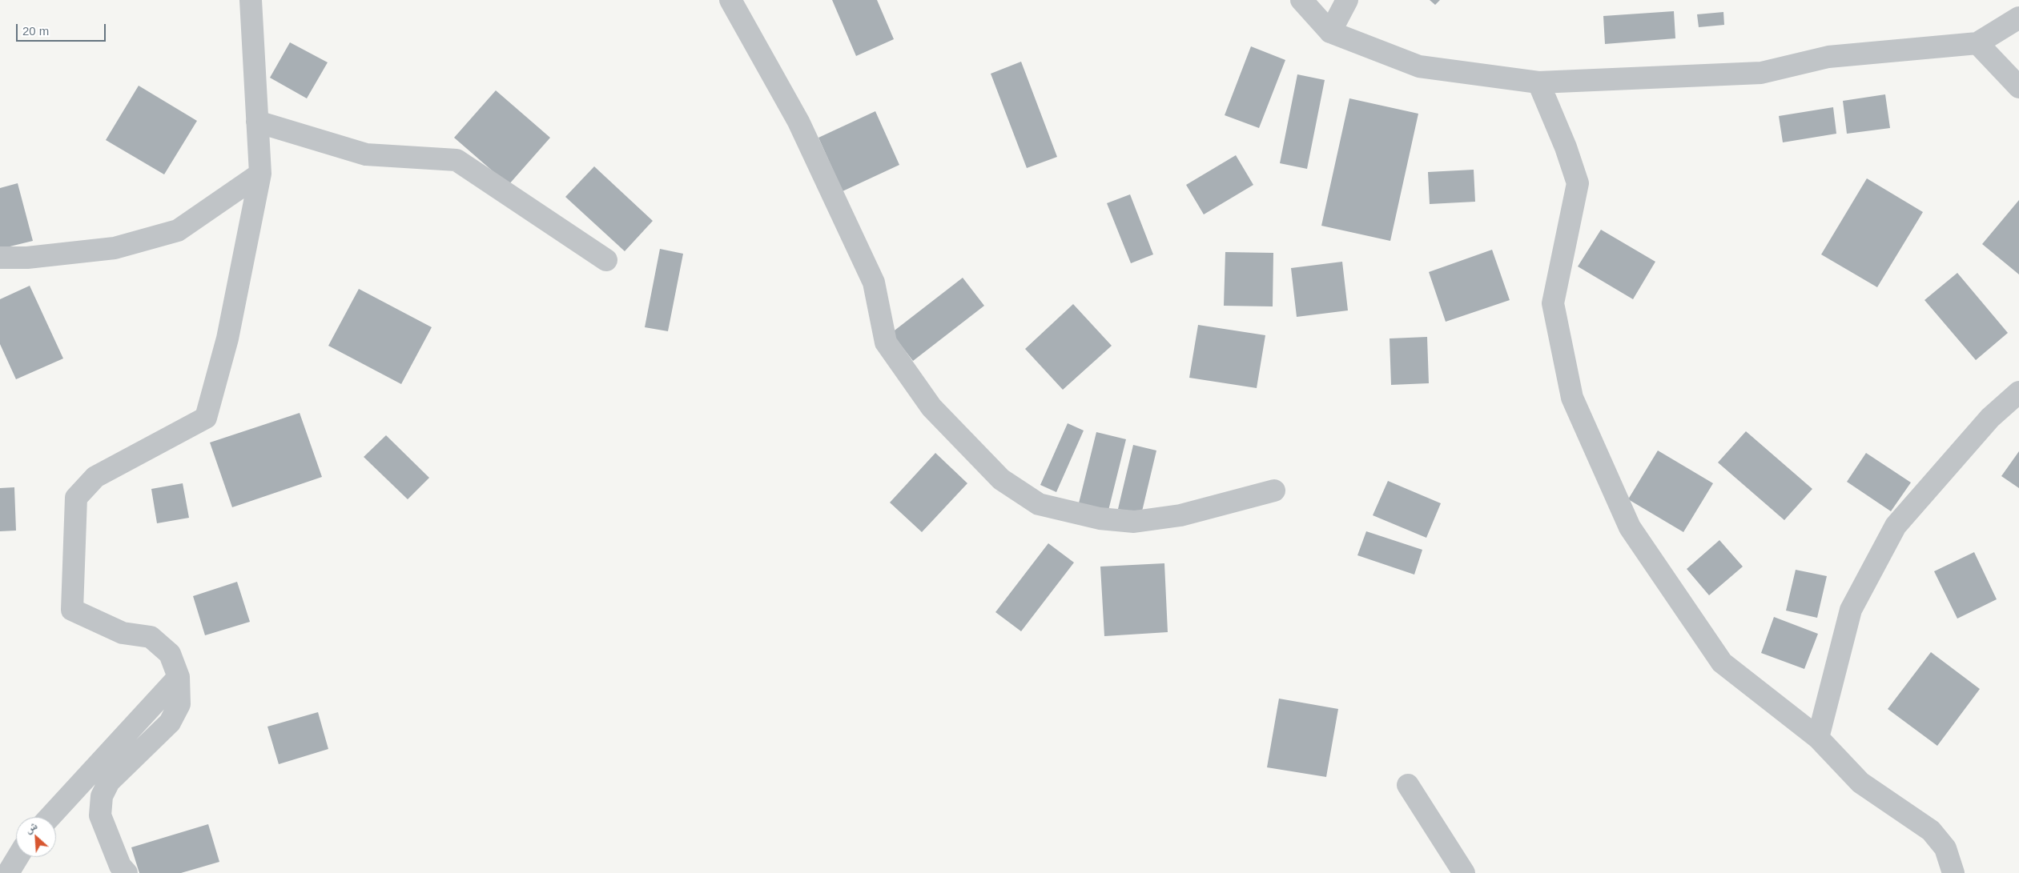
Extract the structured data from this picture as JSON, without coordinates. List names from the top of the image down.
{
  "scale_bar": "20 m",
  "north": "top left"
}
